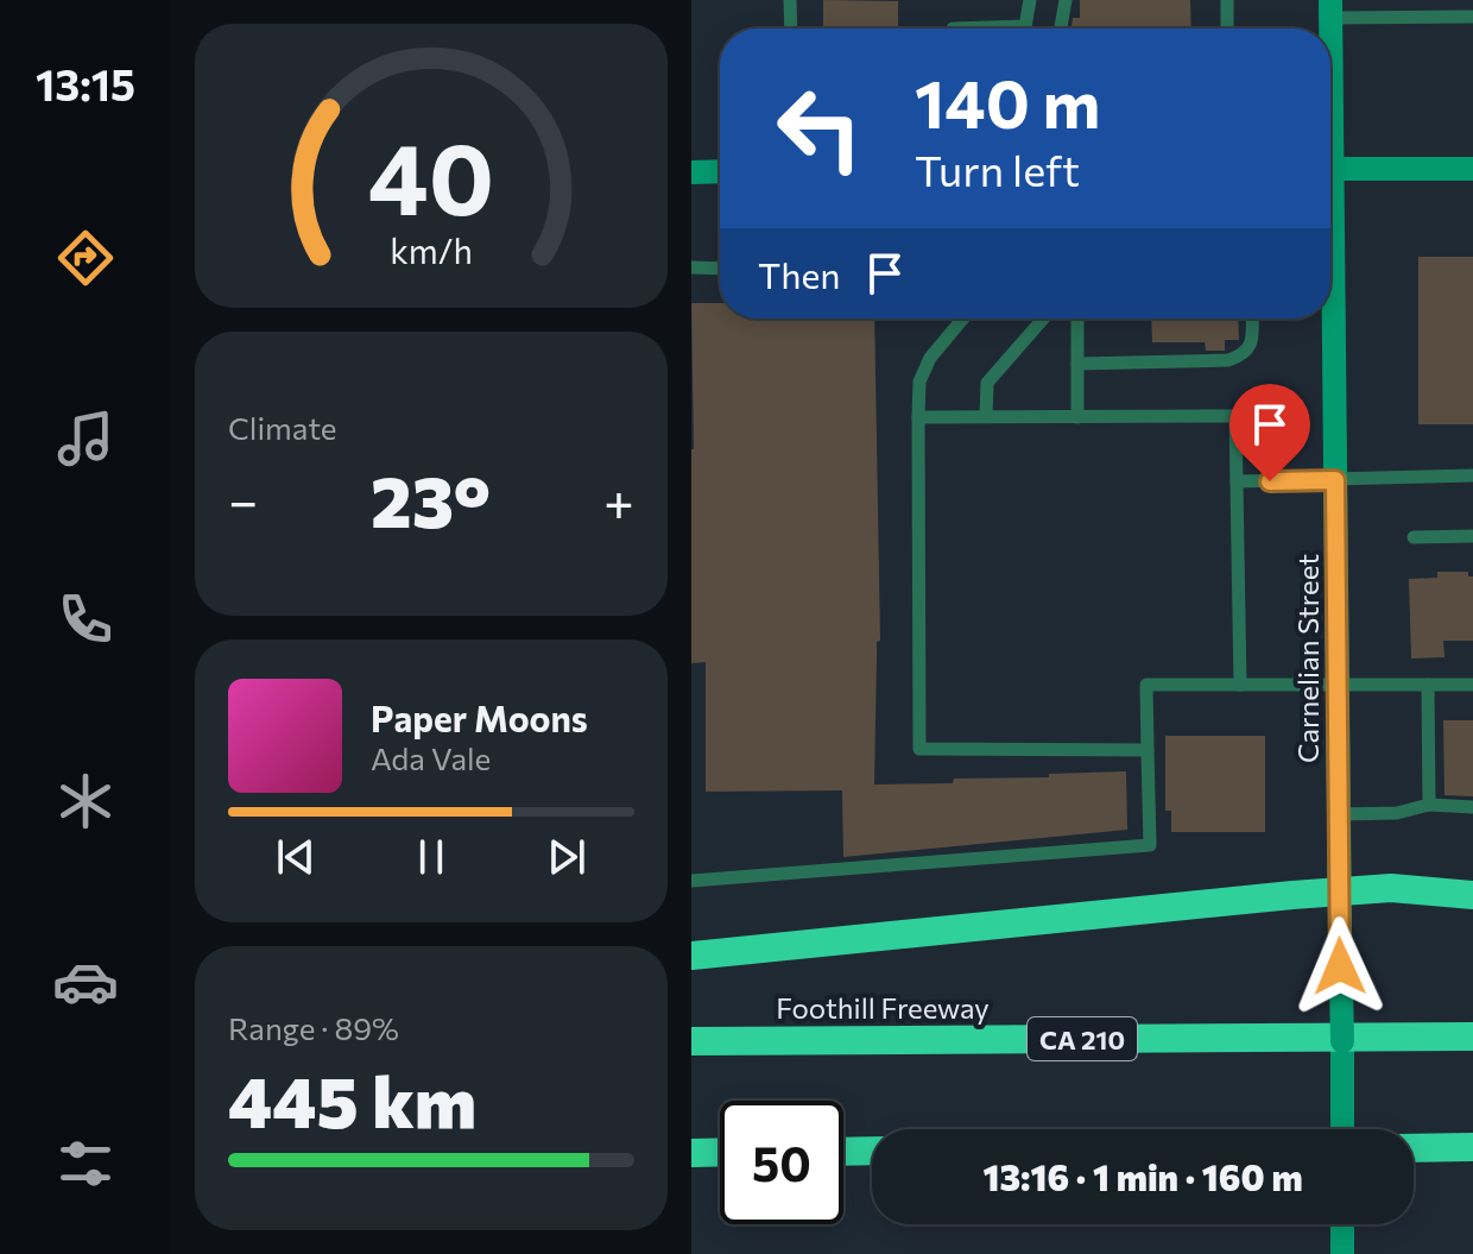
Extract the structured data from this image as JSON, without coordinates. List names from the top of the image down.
{
  "streets": {
    "highway": ["Foothill Freeway", "CA 210"],
    "main road": ["Carnelian Street"]
  },
  "page": {
    "tabs": "13:15",
    "turn": ["140 m", "Turn left"],
    "then": "Then",
    "tile": [
      "Climate",
      ["Range · 89%", "445 km"]
    ],
    "heat": ["−", "23°", "+"],
    "song": ["Paper Moons", "Ada Vale"],
    "limit": "50",
    "trip": "13:16 · 1 min · 160 m",
    "gauge": ["40", "km/h"]
  }
}
